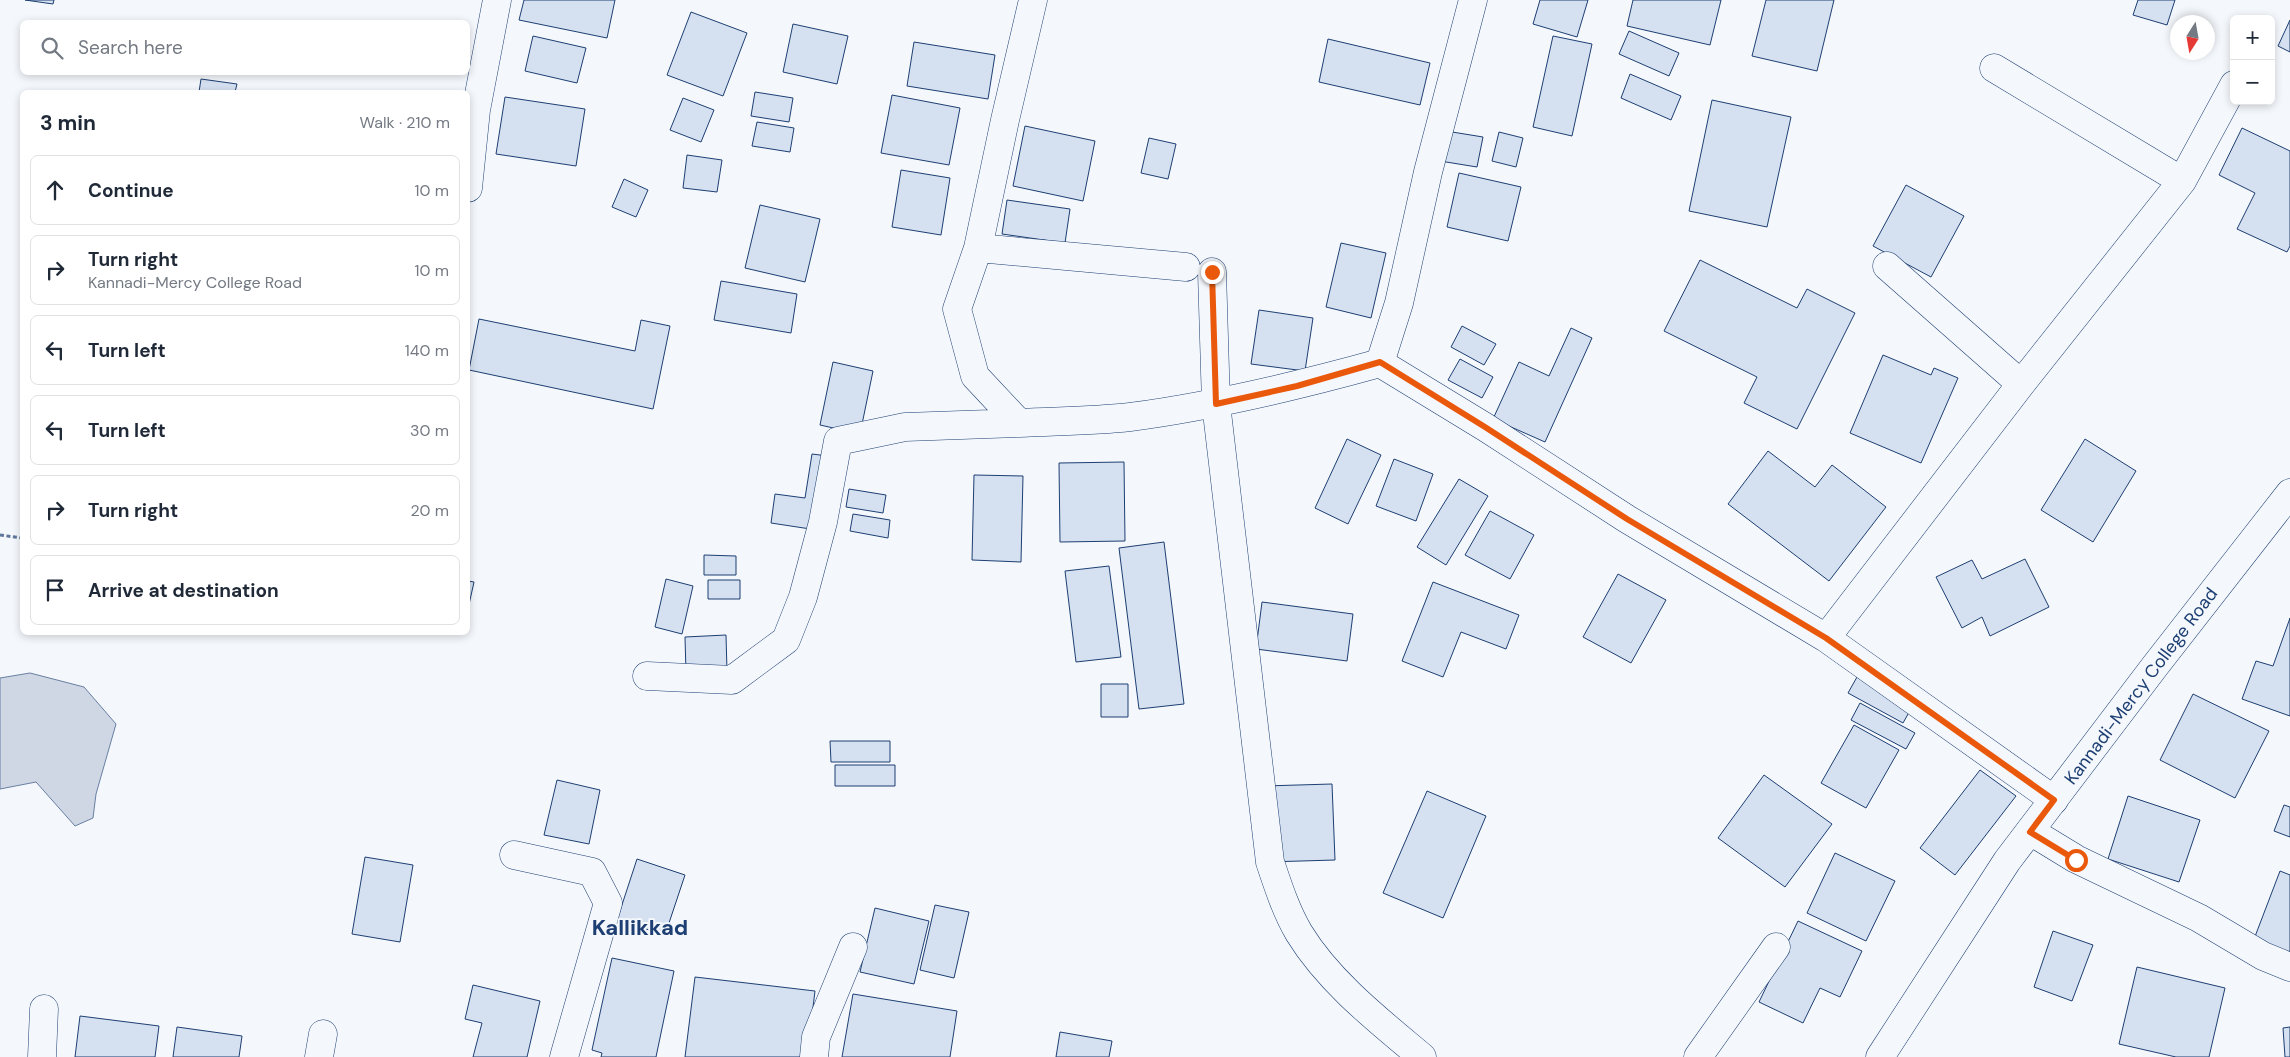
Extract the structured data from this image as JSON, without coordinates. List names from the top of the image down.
{
  "streets": {
    "street": ["Kannadi-Mercy College Road"]
  },
  "districts": ["Kallikkad"],
  "north": "bottom",
  "page": {
    "map_buttons": ["+", "−"],
    "search": "Search here",
    "heading": ["3 min", "Walk · 210 m"],
    "list": [
      ["Continue", "10 m"],
      ["Turn right", "Kannadi-Mercy College Road", "10 m"],
      ["Turn left", "140 m"],
      ["Turn left", "30 m"],
      ["Turn right", "20 m"],
      "Arrive at destination"
    ]
  }
}
